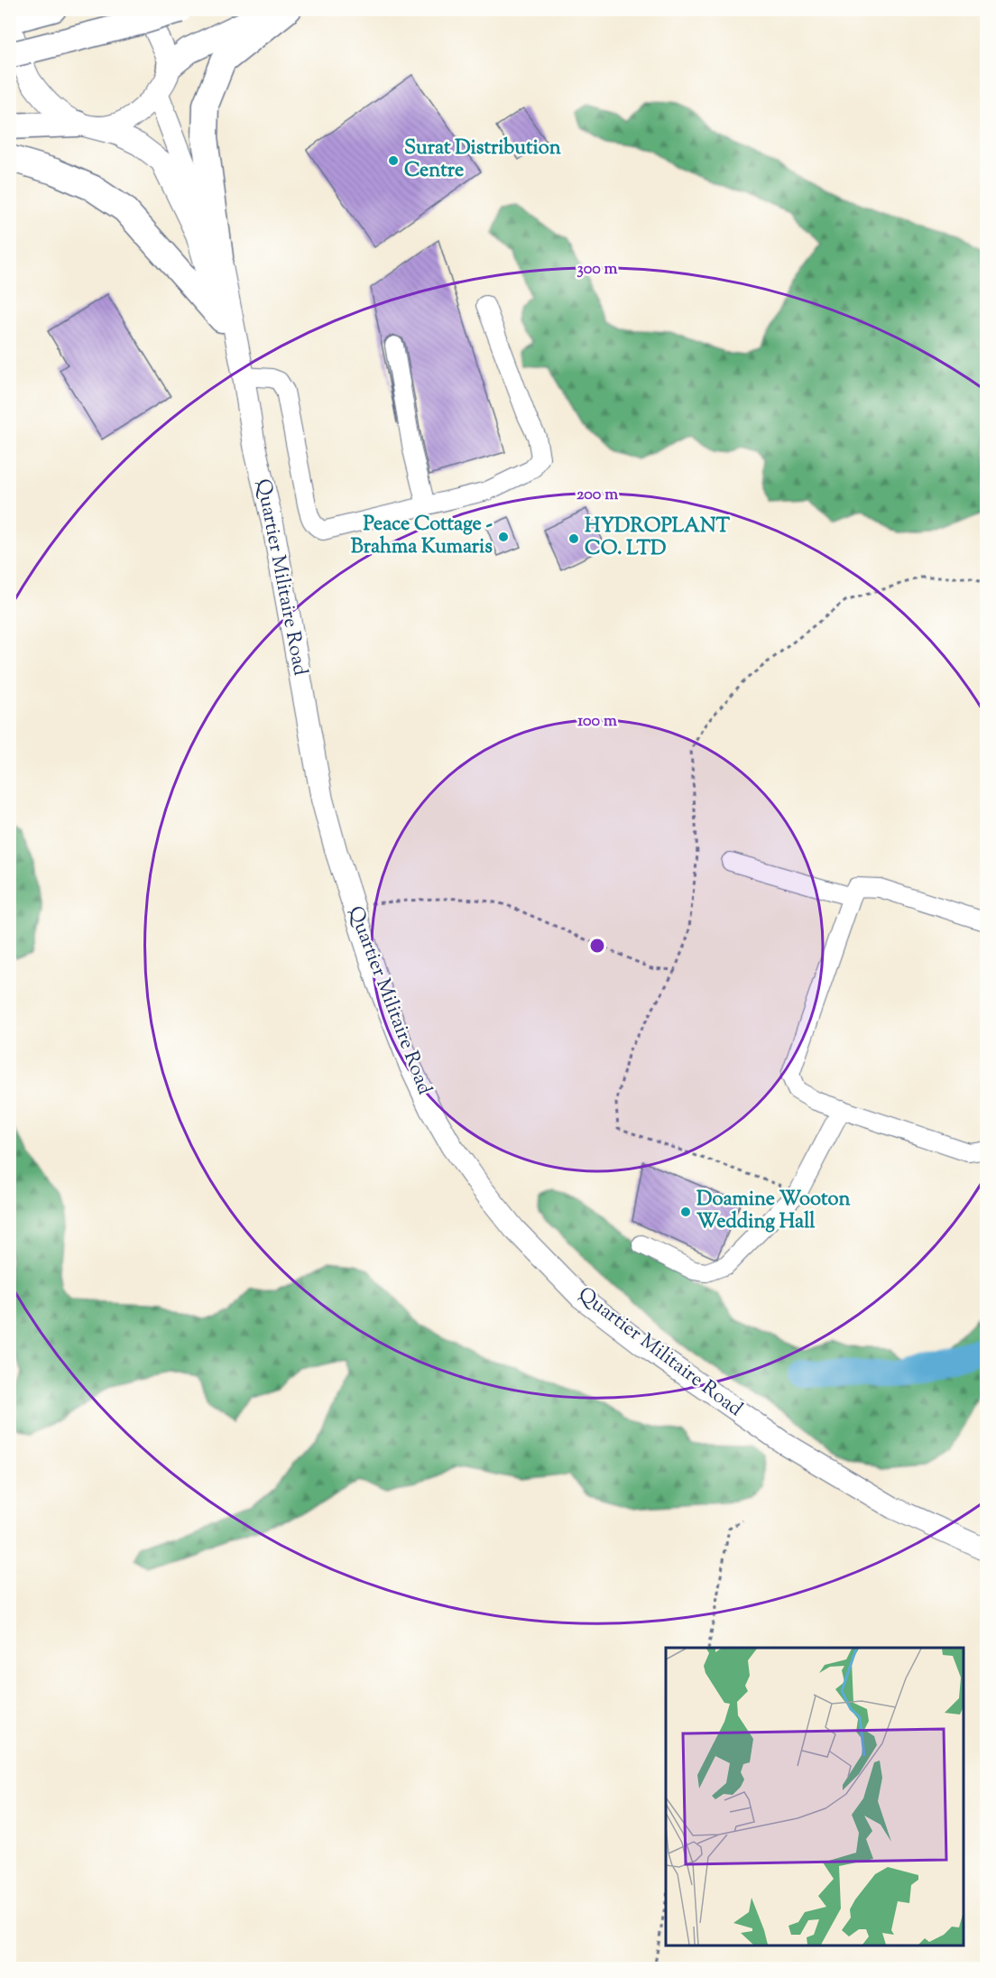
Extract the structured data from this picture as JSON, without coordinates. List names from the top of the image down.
{
  "streets": {
    "main road": ["Quartier Militaire Road"]
  },
  "places": [
    "Surat Distribution Centre",
    "Peace Cottage - Brahma Kumaris",
    "HYDROPLANT CO. LTD",
    "Doamine Wooton Wedding Hall"
  ],
  "rings": ["300 m", "200 m", "100 m"]
}
